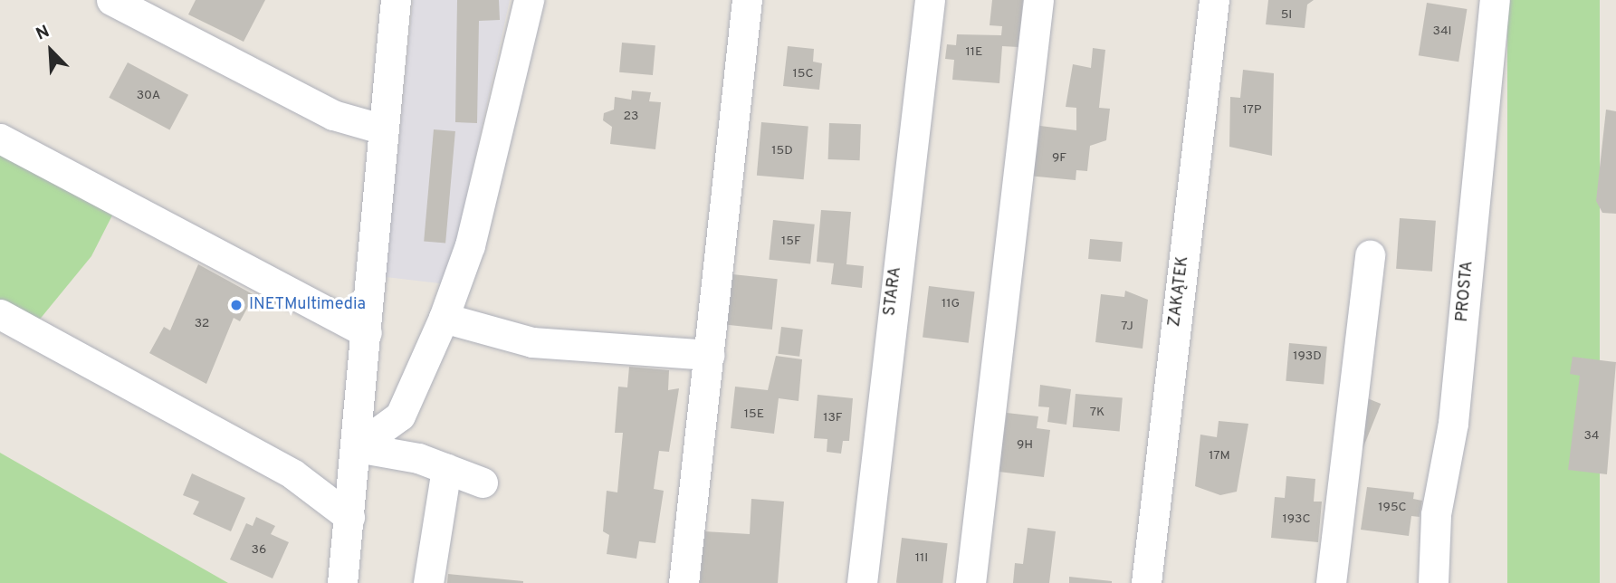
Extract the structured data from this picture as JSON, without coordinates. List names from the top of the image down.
{
  "streets": {
    "street": ["STARA", "ZAKĄTEK", "PROSTA"]
  },
  "places": ["INETMultimedia"],
  "house_numbers": [
    "5I",
    "34I",
    "11E",
    "15C",
    "30A",
    "17P",
    "23",
    "15D",
    "9F",
    "15F",
    "11G",
    "32",
    "7J",
    "193D",
    "7K",
    "15E",
    "13F",
    "34",
    "9H",
    "17M",
    "195C",
    "193C",
    "36",
    "11I"
  ],
  "north": "top left"
}
